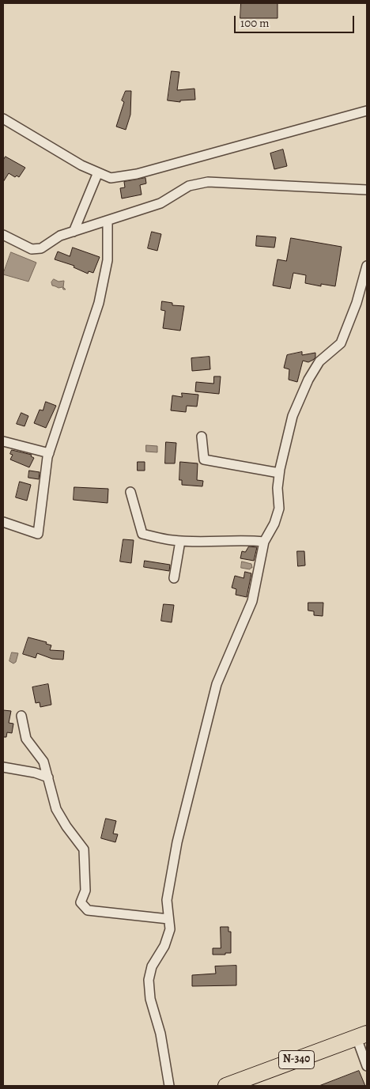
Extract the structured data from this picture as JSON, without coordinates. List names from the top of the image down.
{
  "streets": {
    "highway": ["N-340"]
  },
  "scale_bar": "100 m"
}
